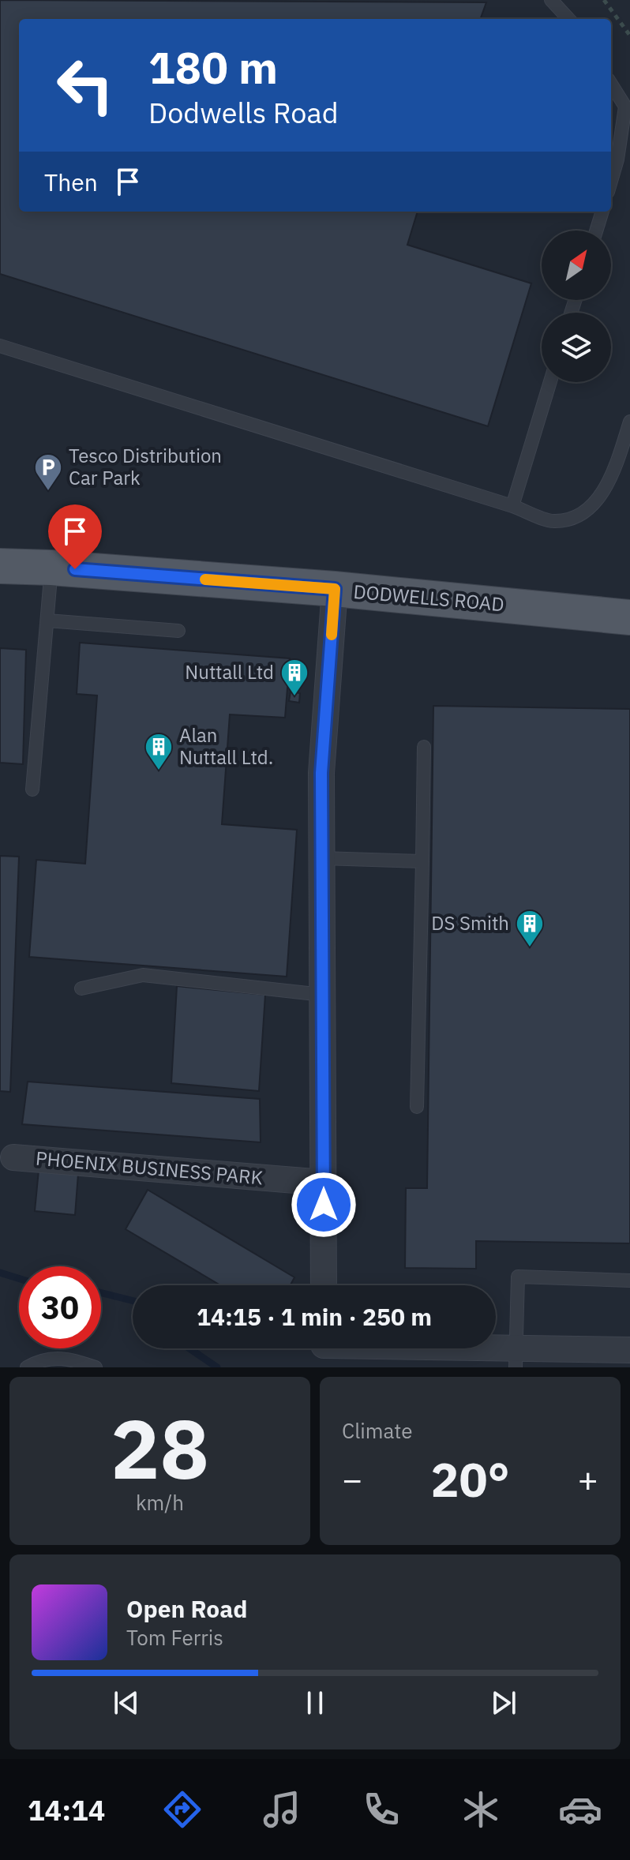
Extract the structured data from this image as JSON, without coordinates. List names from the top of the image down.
{
  "streets": {
    "main road": ["DODWELLS ROAD"],
    "street": ["PHOENIX BUSINESS PARK"]
  },
  "places": {
    "parking": ["Tesco Distribution Car Park"],
    "building": ["Nuttall Ltd", "Alan Nuttall Ltd.", "DS Smith"]
  },
  "north": "top right",
  "page": {
    "turn": ["180 m", "Dodwells Road"],
    "then": "Then",
    "limit": "30",
    "trip": "14:15 · 1 min · 250 m",
    "tile": [
      ["28", "km/h"],
      "Climate"
    ],
    "heat": ["−", "20°", "+"],
    "song": ["Open Road", "Tom Ferris"],
    "tabs": "14:14"
  }
}
